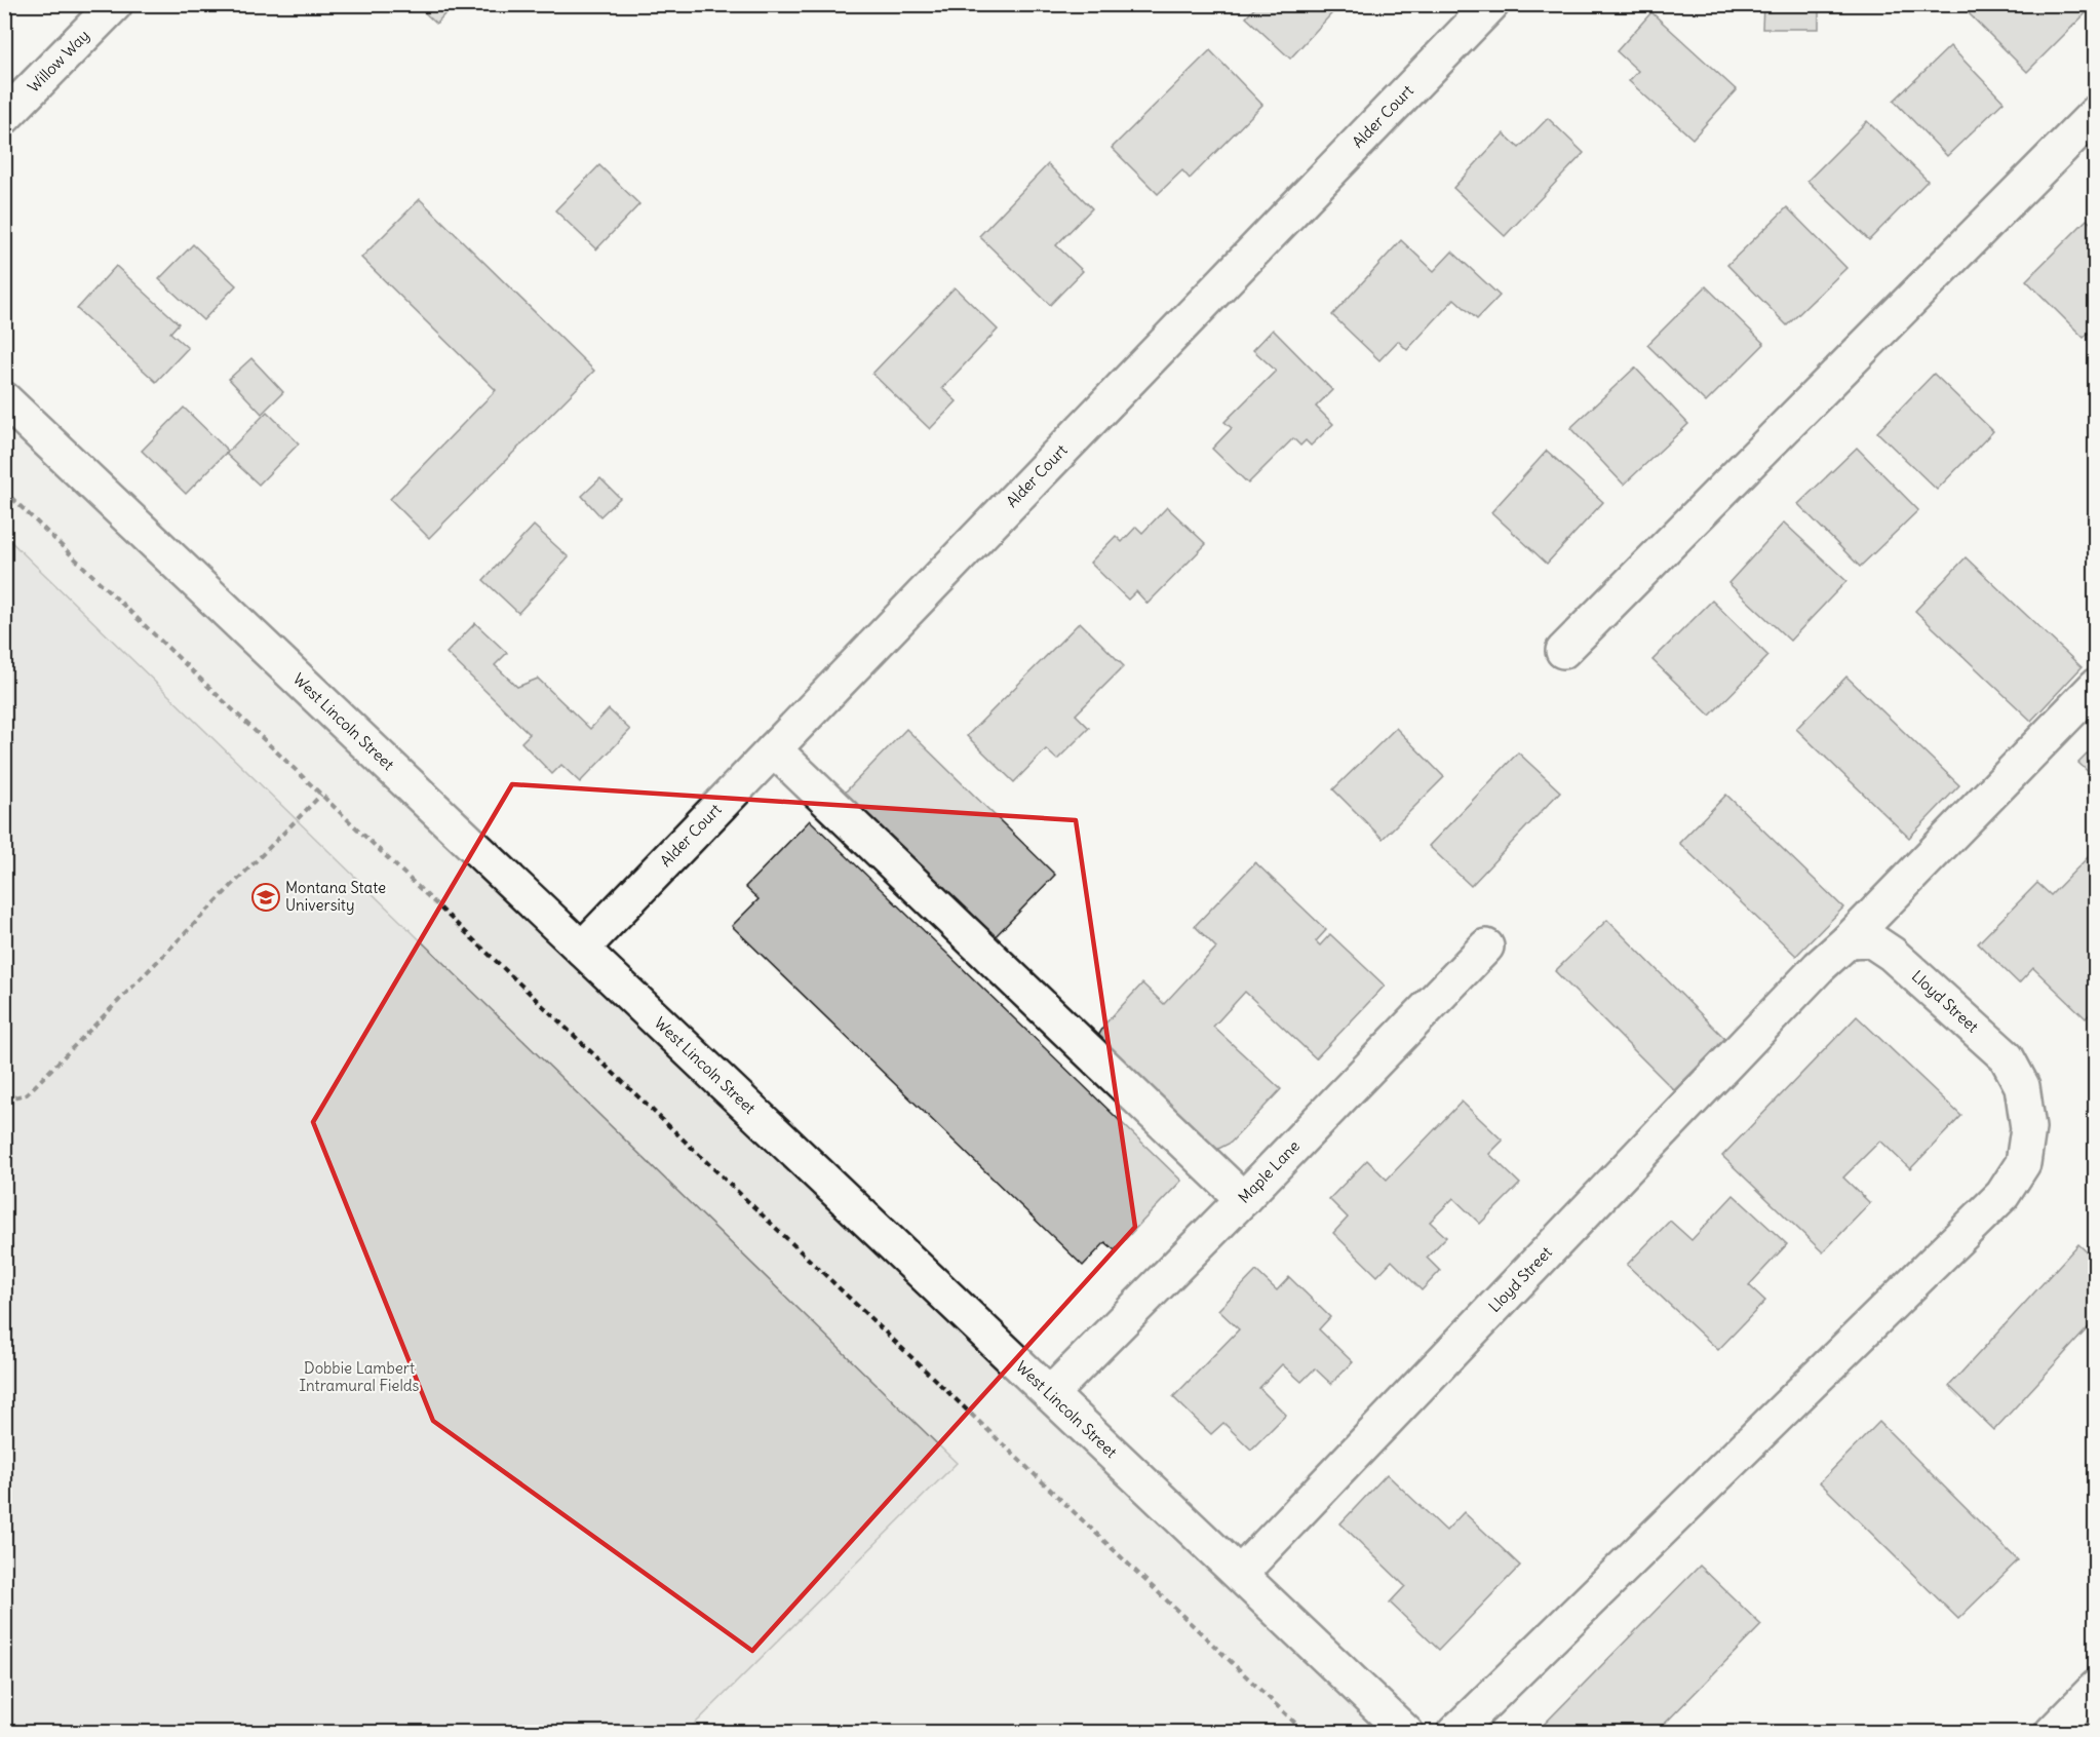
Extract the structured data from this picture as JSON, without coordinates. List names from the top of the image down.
{
  "streets": {
    "street": [
      "Willow Way",
      "Alder Court",
      "West Lincoln Street",
      "Lloyd Street",
      "Maple Lane"
    ]
  },
  "crossings": [
    ["Alder Court", "West Lincoln Street"],
    ["West Lincoln Street", "Lloyd Street"],
    ["West Lincoln Street", "Maple Lane"]
  ],
  "parks": ["Dobbie Lambert Intramural Fields"],
  "places": {
    "school or university": ["Montana State University"]
  }
}
